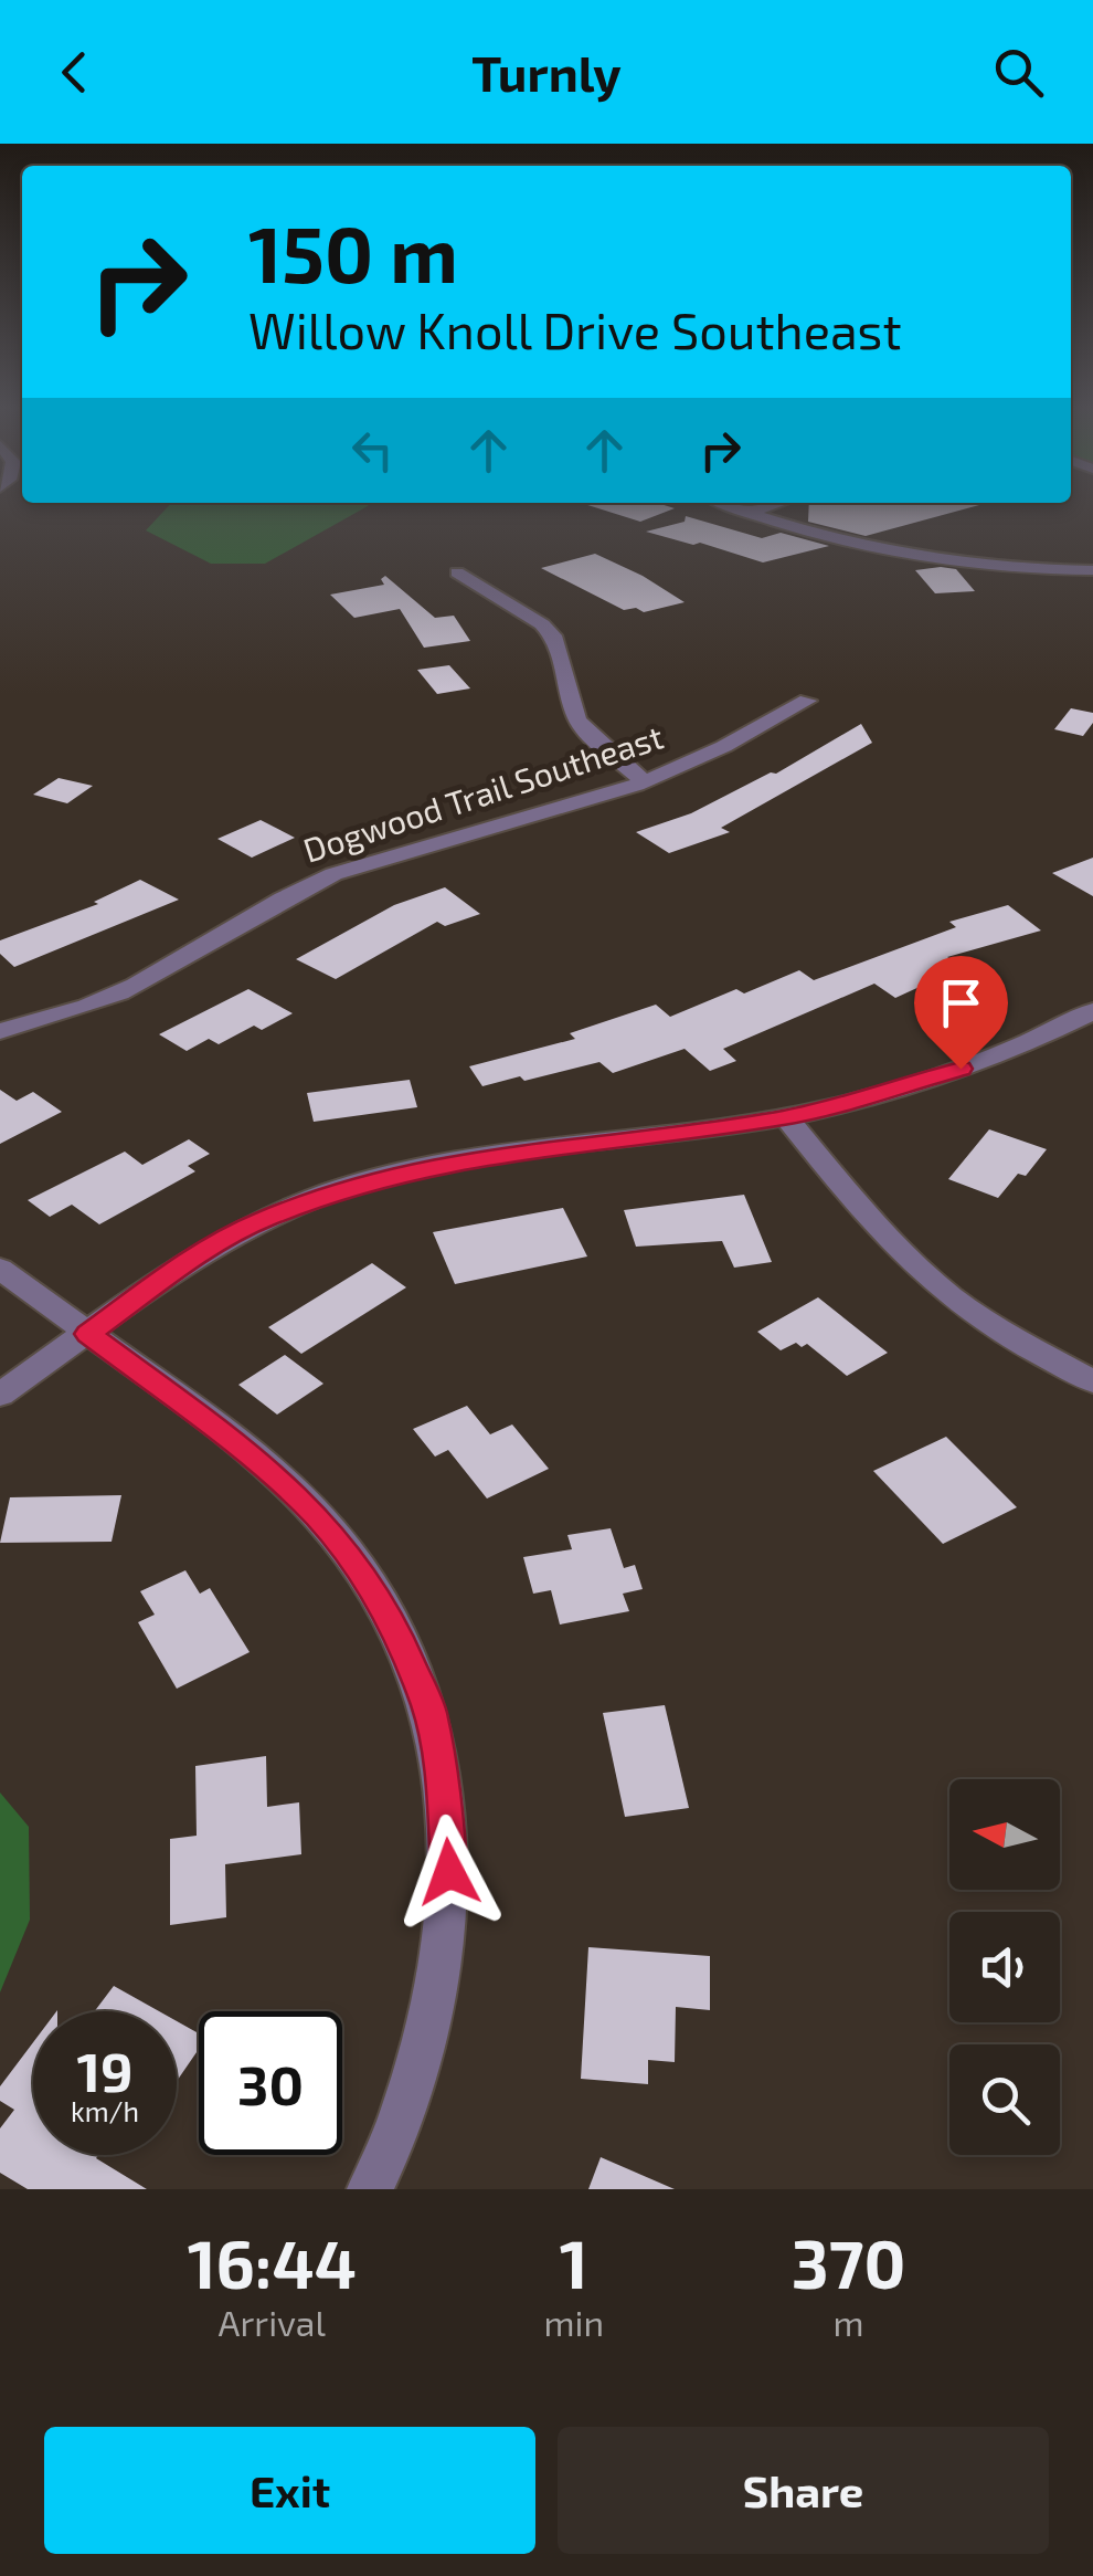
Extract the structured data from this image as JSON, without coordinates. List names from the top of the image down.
{
  "streets": {
    "street": ["Dogwood Trail Southeast"]
  },
  "north": "left",
  "page": {
    "header": "Turnly",
    "turn": ["150 m", "Willow Knoll Drive Southeast"],
    "speed": "19 km/h",
    "limit": "30",
    "eta": [
      "16:44",
      "Arrival",
      "1",
      "min",
      "370",
      "m"
    ],
    "buttons": ["Exit", "Share"]
  }
}
